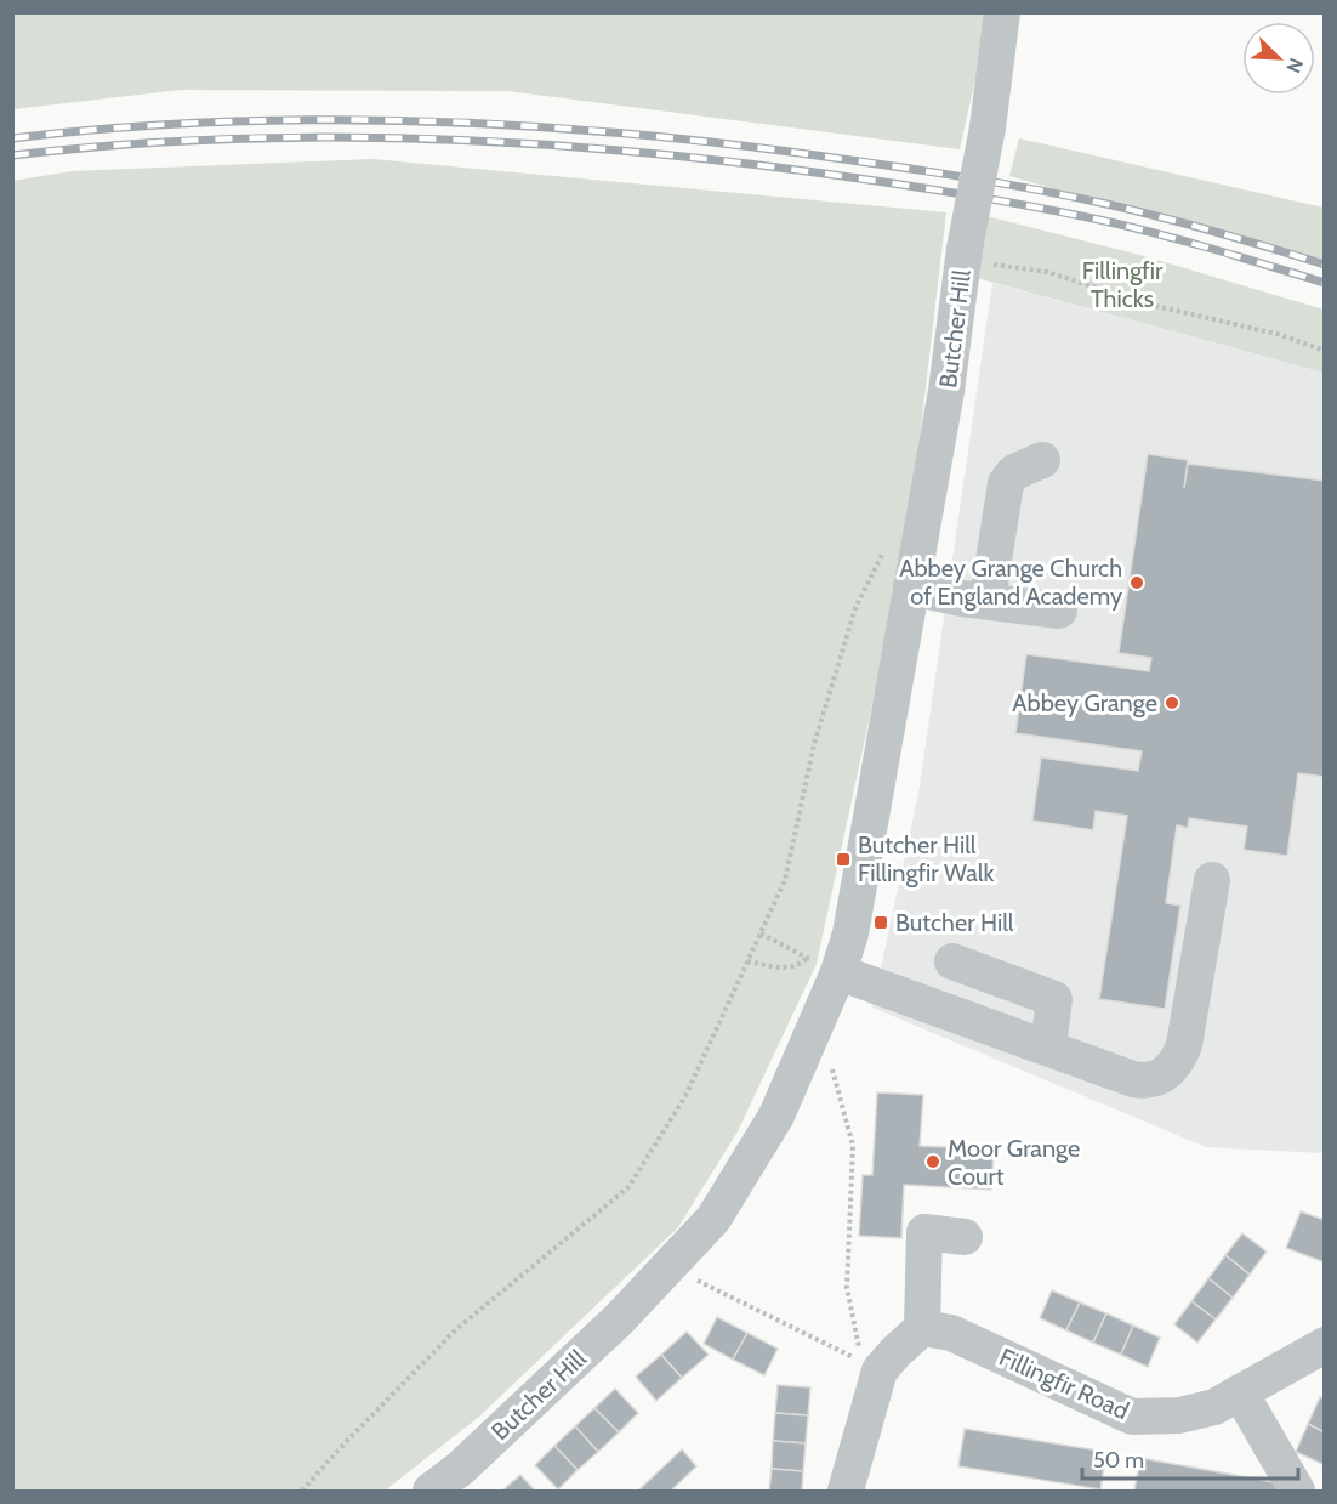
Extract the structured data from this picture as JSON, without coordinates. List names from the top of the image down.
{
  "streets": {
    "street": ["Butcher Hill", "Fillingfir Road"]
  },
  "parks": ["Fillingfir Thicks"],
  "places": {
    "other": ["Abbey Grange Church of England Academy", "Abbey Grange", "Moor Grange Court"],
    "transit": ["Butcher Hill Fillingfir Walk", "Butcher Hill"]
  },
  "scale_bar": "50 m",
  "north": "bottom right"
}
